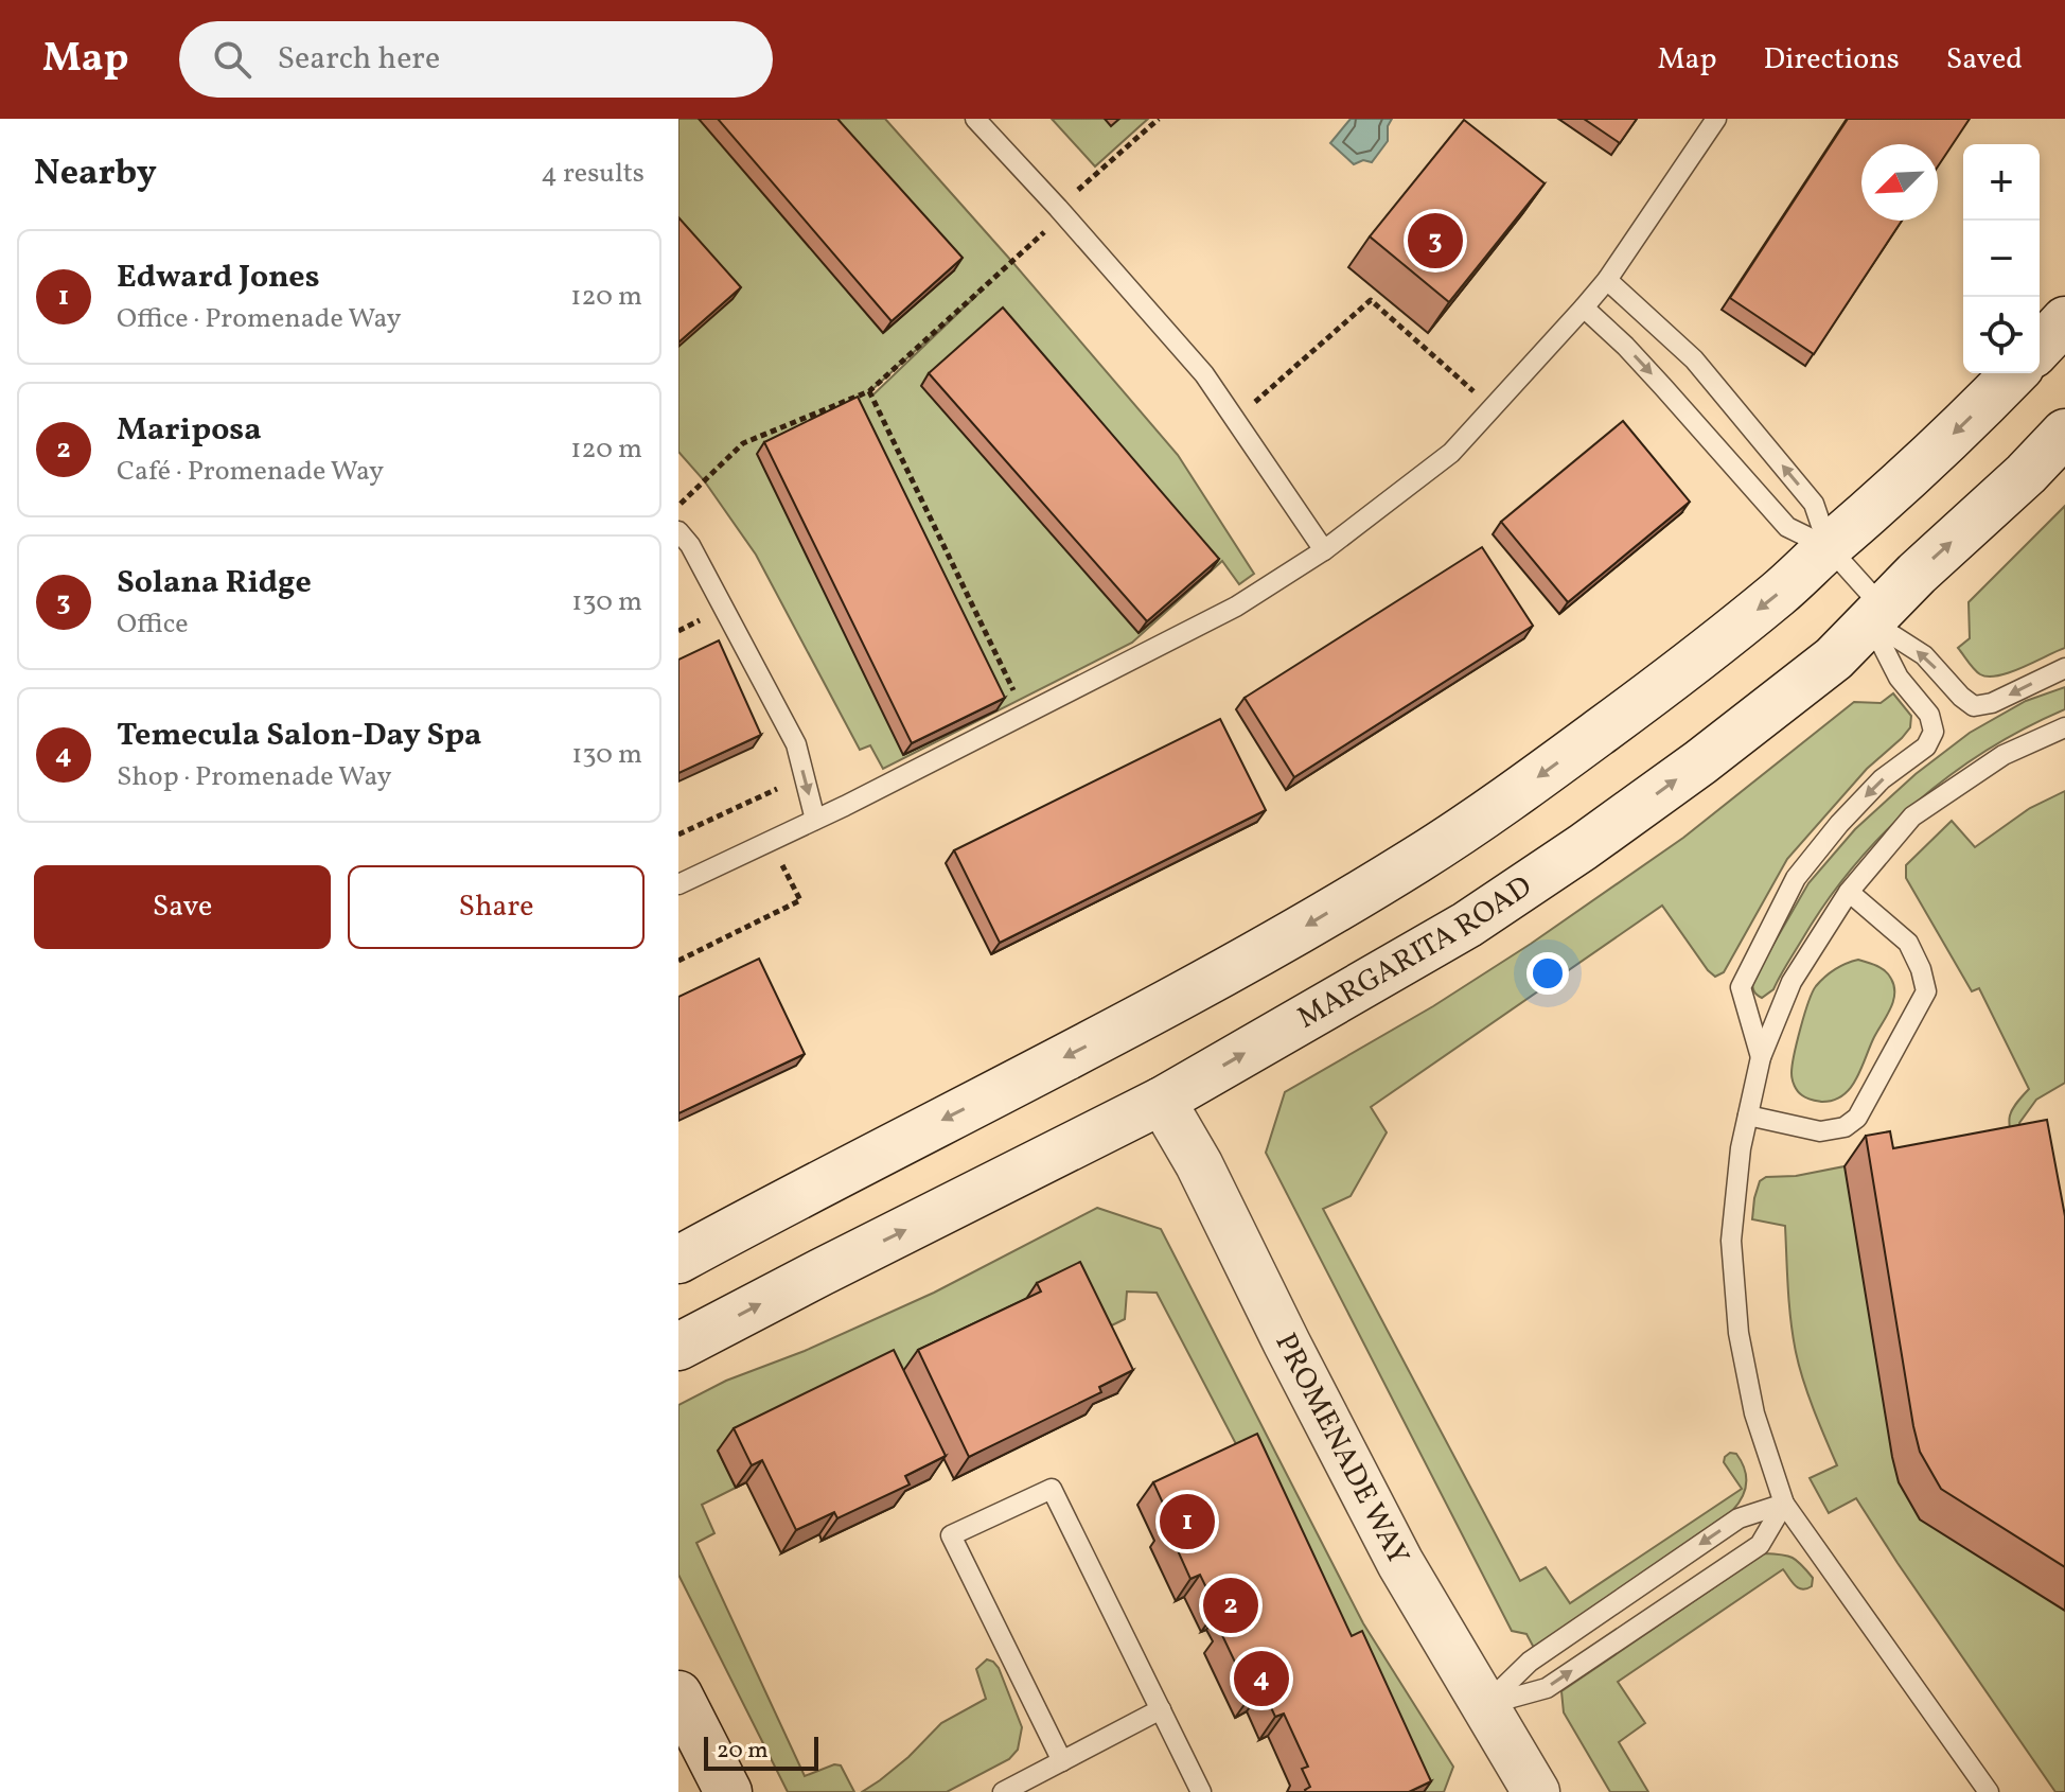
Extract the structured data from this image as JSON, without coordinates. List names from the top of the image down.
{
  "streets": {
    "main road": ["MARGARITA ROAD", "PROMENADE WAY"]
  },
  "crossings": [
    ["MARGARITA ROAD", "PROMENADE WAY"]
  ],
  "scale_bar": "20 m",
  "north": "bottom left",
  "page": {
    "header": "Map",
    "search": "Search here",
    "nav": ["Map", "Directions", "Saved"],
    "heading": ["Nearby", "4 results"],
    "map_buttons": ["+", "−"],
    "pins": [
      "3",
      "1",
      "2",
      "4"
    ],
    "list": [
      {
        "mark": "1",
        "name": "Edward Jones",
        "note": "Office · Promenade Way",
        "value": "120 m"
      },
      {
        "mark": "2",
        "name": "Mariposa",
        "note": "Café · Promenade Way",
        "value": "120 m"
      },
      {
        "mark": "3",
        "name": "Solana Ridge",
        "note": "Office",
        "value": "130 m"
      },
      {
        "mark": "4",
        "name": "Temecula Salon-Day Spa",
        "note": "Shop · Promenade Way",
        "value": "130 m"
      }
    ],
    "buttons": ["Save", "Share"],
    "scale": "20 m"
  }
}
